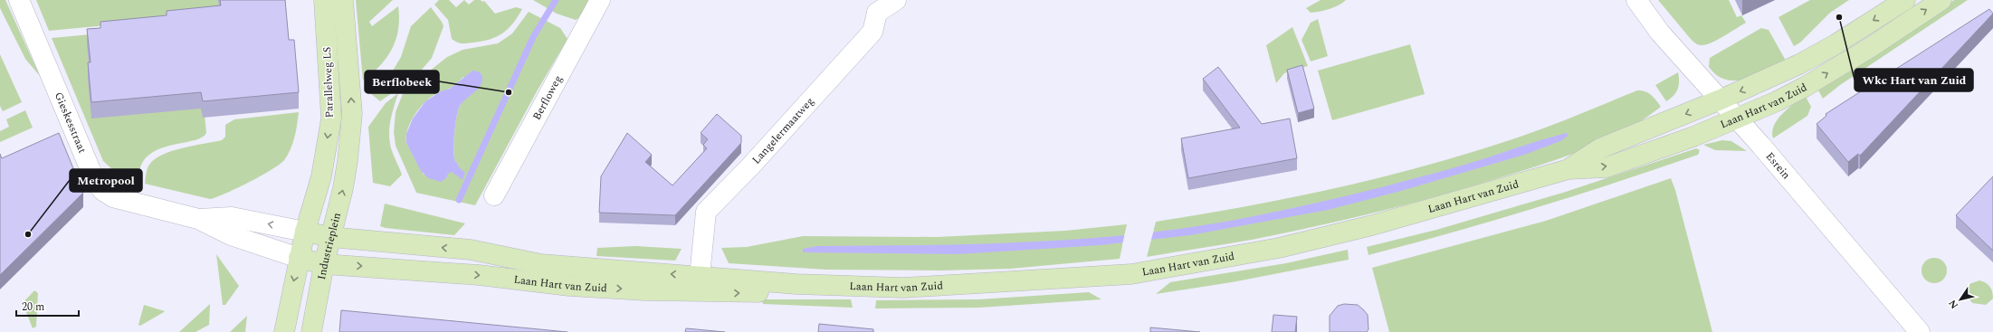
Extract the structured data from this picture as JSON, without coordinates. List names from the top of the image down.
{
  "streets": {
    "main road": ["Parallelweg LS", "Laan Hart van Zuid", "Industrieplein"],
    "street": [
      "Berfloweg",
      "Gieskesstraat",
      "Langelermaatweg",
      "Esrein"
    ]
  },
  "crossings": [
    ["Parallelweg LS", "Laan Hart van Zuid"],
    ["Parallelweg LS", "Gieskesstraat"],
    ["Parallelweg LS", "Industrieplein"],
    ["Laan Hart van Zuid", "Gieskesstraat"],
    ["Laan Hart van Zuid", "Langelermaatweg"],
    ["Laan Hart van Zuid", "Esrein"],
    ["Laan Hart van Zuid", "Industrieplein"]
  ],
  "one_way": ["Industrieplein"],
  "places": ["Wkc Hart van Zuid", "Berflobeek", "Metropool"],
  "scale_bar": "20 m",
  "north": "bottom left"
}
